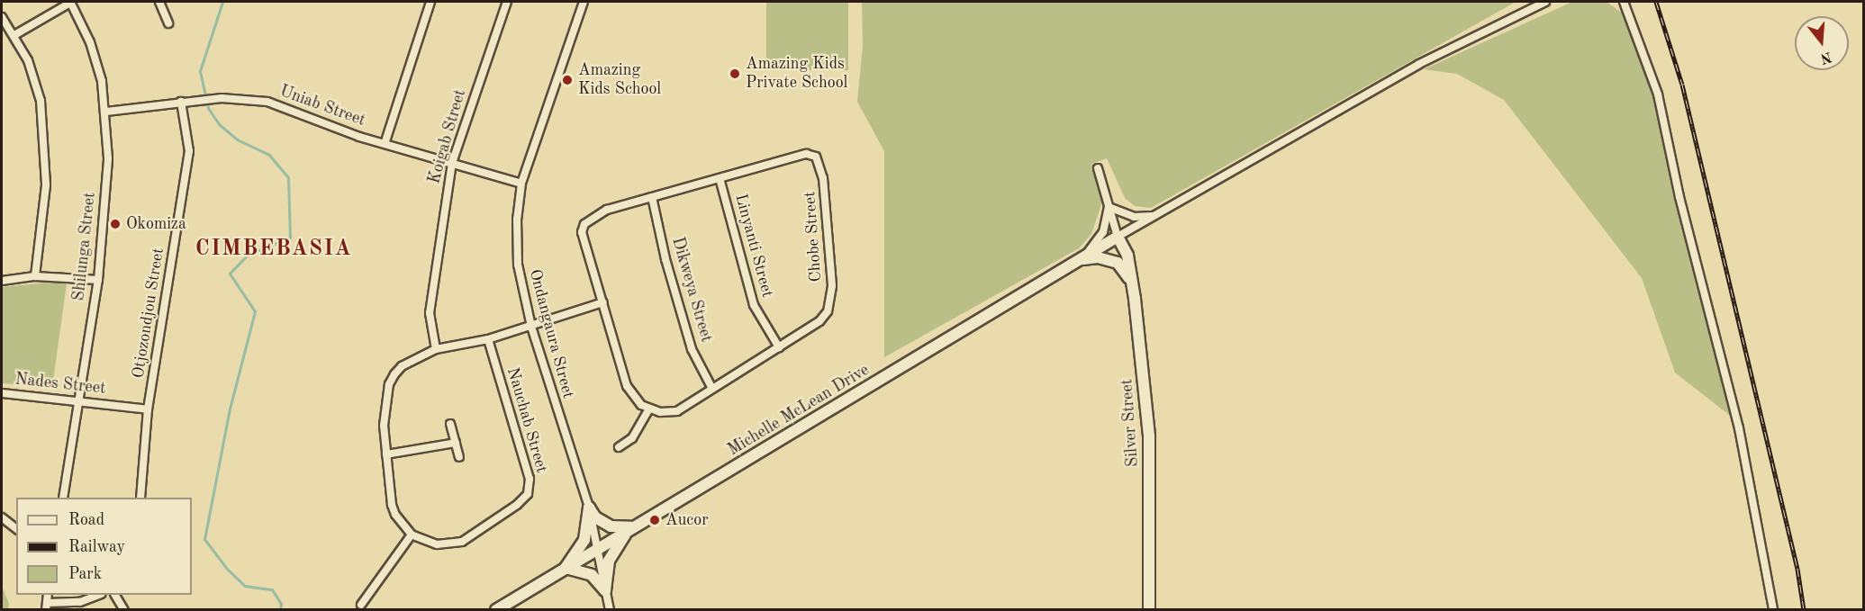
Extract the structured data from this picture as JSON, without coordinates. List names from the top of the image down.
{
  "streets": {
    "street": [
      "Uniab Street",
      "Koigab Street",
      "Chobe Street",
      "Linyanti Street",
      "Shilunga Street",
      "Dikweya Street",
      "Otjozondjou Street",
      "Ondangaura Street",
      "Nades Street",
      "Michelle McLean Drive",
      "Nauchab Street",
      "Silver Street"
    ]
  },
  "crossings": [
    ["Uniab Street", "Koigab Street"],
    ["Uniab Street", "Shilunga Street"],
    ["Uniab Street", "Otjozondjou Street"],
    ["Uniab Street", "Ondangaura Street"],
    ["Koigab Street", "Nauchab Street"],
    ["Chobe Street", "Linyanti Street"],
    ["Chobe Street", "Dikweya Street"],
    ["Shilunga Street", "Nades Street"],
    ["Otjozondjou Street", "Nades Street"],
    ["Ondangaura Street", "Michelle McLean Drive"],
    ["Ondangaura Street", "Nauchab Street"],
    ["Michelle McLean Drive", "Silver Street"]
  ],
  "districts": ["CIMBEBASIA"],
  "places": [
    "Amazing Kids Private School",
    "Amazing Kids School",
    "Okomiza",
    "Aucor"
  ],
  "legend": ["Road", "Railway", "Park"],
  "north": "bottom"
}
